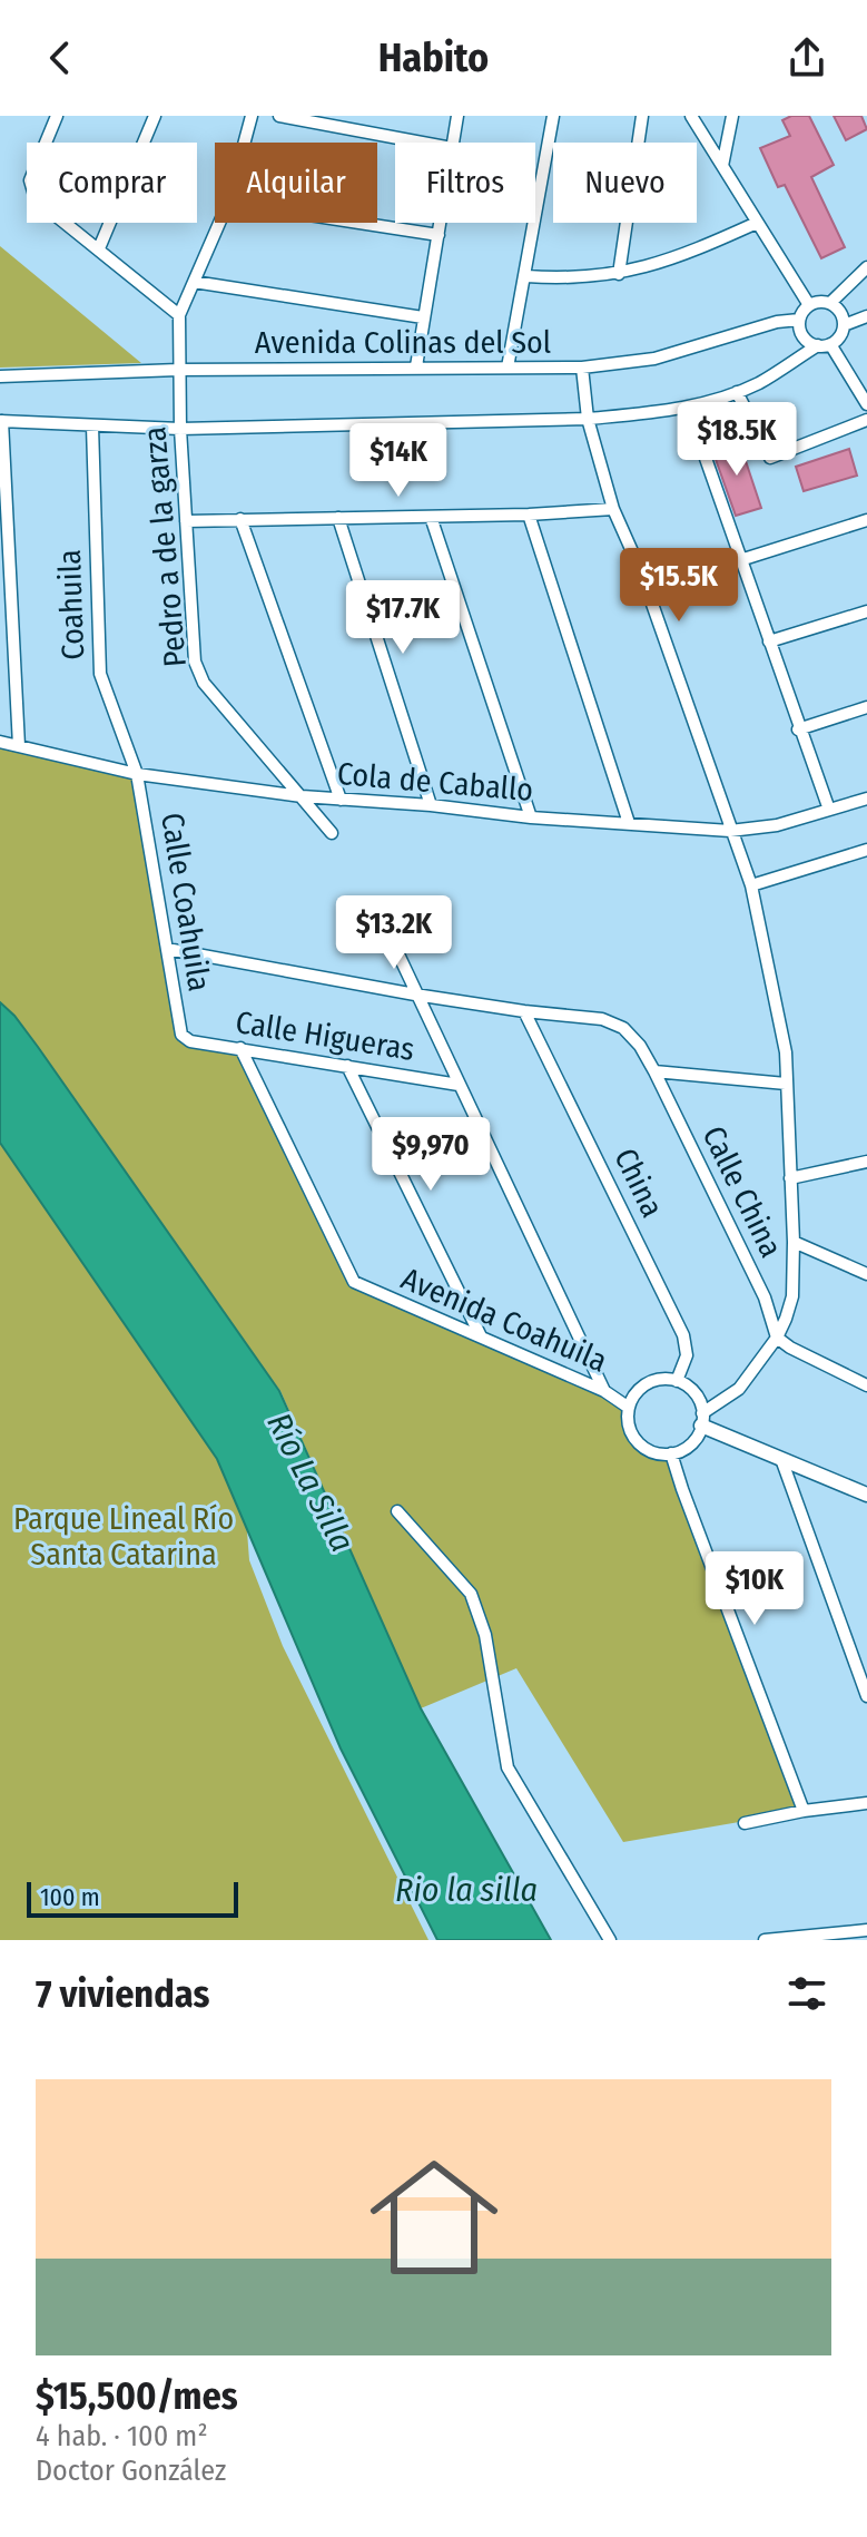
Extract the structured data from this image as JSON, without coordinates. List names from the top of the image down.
{
  "streets": {
    "street": [
      "Avenida Colinas del Sol",
      "Pedro a de la garza",
      "Coahuila",
      "Cola de Caballo",
      "Calle Coahuila",
      "Calle Higueras",
      "China",
      "Calle China",
      "Avenida Coahuila"
    ]
  },
  "crossings": [
    ["Avenida Colinas del Sol", "Pedro a de la garza"],
    ["Pedro a de la garza", "Cola de Caballo"],
    ["Coahuila", "Cola de Caballo"],
    ["Coahuila", "Calle Coahuila"],
    ["Cola de Caballo", "Calle Coahuila"],
    ["Calle Coahuila", "Calle Higueras"],
    ["Calle Coahuila", "Calle China"],
    ["Calle Higueras", "Avenida Coahuila"],
    ["China", "Calle China"],
    ["China", "Avenida Coahuila"]
  ],
  "water": ["Río La Silla", "Rio la silla"],
  "parks": ["Parque Lineal Río Santa Catarina"],
  "scale_bar": "100 m",
  "page": {
    "header": "Habito",
    "chip": [
      "Comprar",
      "Alquilar",
      "Filtros",
      "Nuevo"
    ],
    "price": [
      "$18.5K",
      "$14K",
      "$15.5K",
      "$17.7K",
      "$13.2K",
      "$9,970",
      "$10K"
    ],
    "scale": "100 m",
    "heading": "7 viviendas",
    "list": [
      {
        "name": "$15,500/mes",
        "note": "4 hab. · 100 m² · Doctor González"
      }
    ]
  }
}
